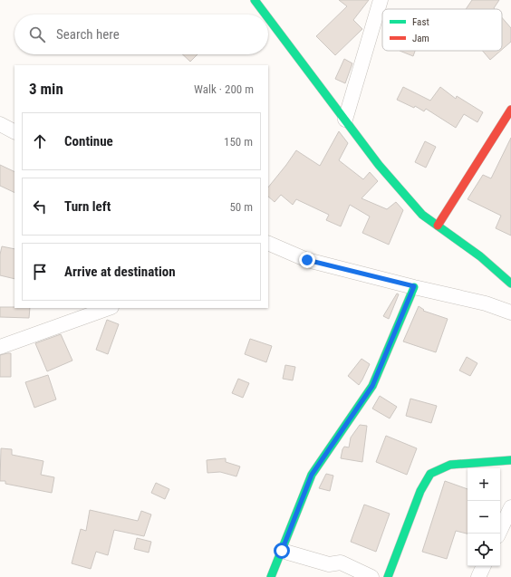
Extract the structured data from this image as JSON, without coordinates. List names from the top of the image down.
{
  "legend": ["Fast", "Jam"],
  "page": {
    "search": "Search here",
    "heading": ["3 min", "Walk · 200 m"],
    "list": [
      ["Continue", "150 m"],
      ["Turn left", "50 m"],
      "Arrive at destination"
    ],
    "map_buttons": ["+", "−"]
  }
}
